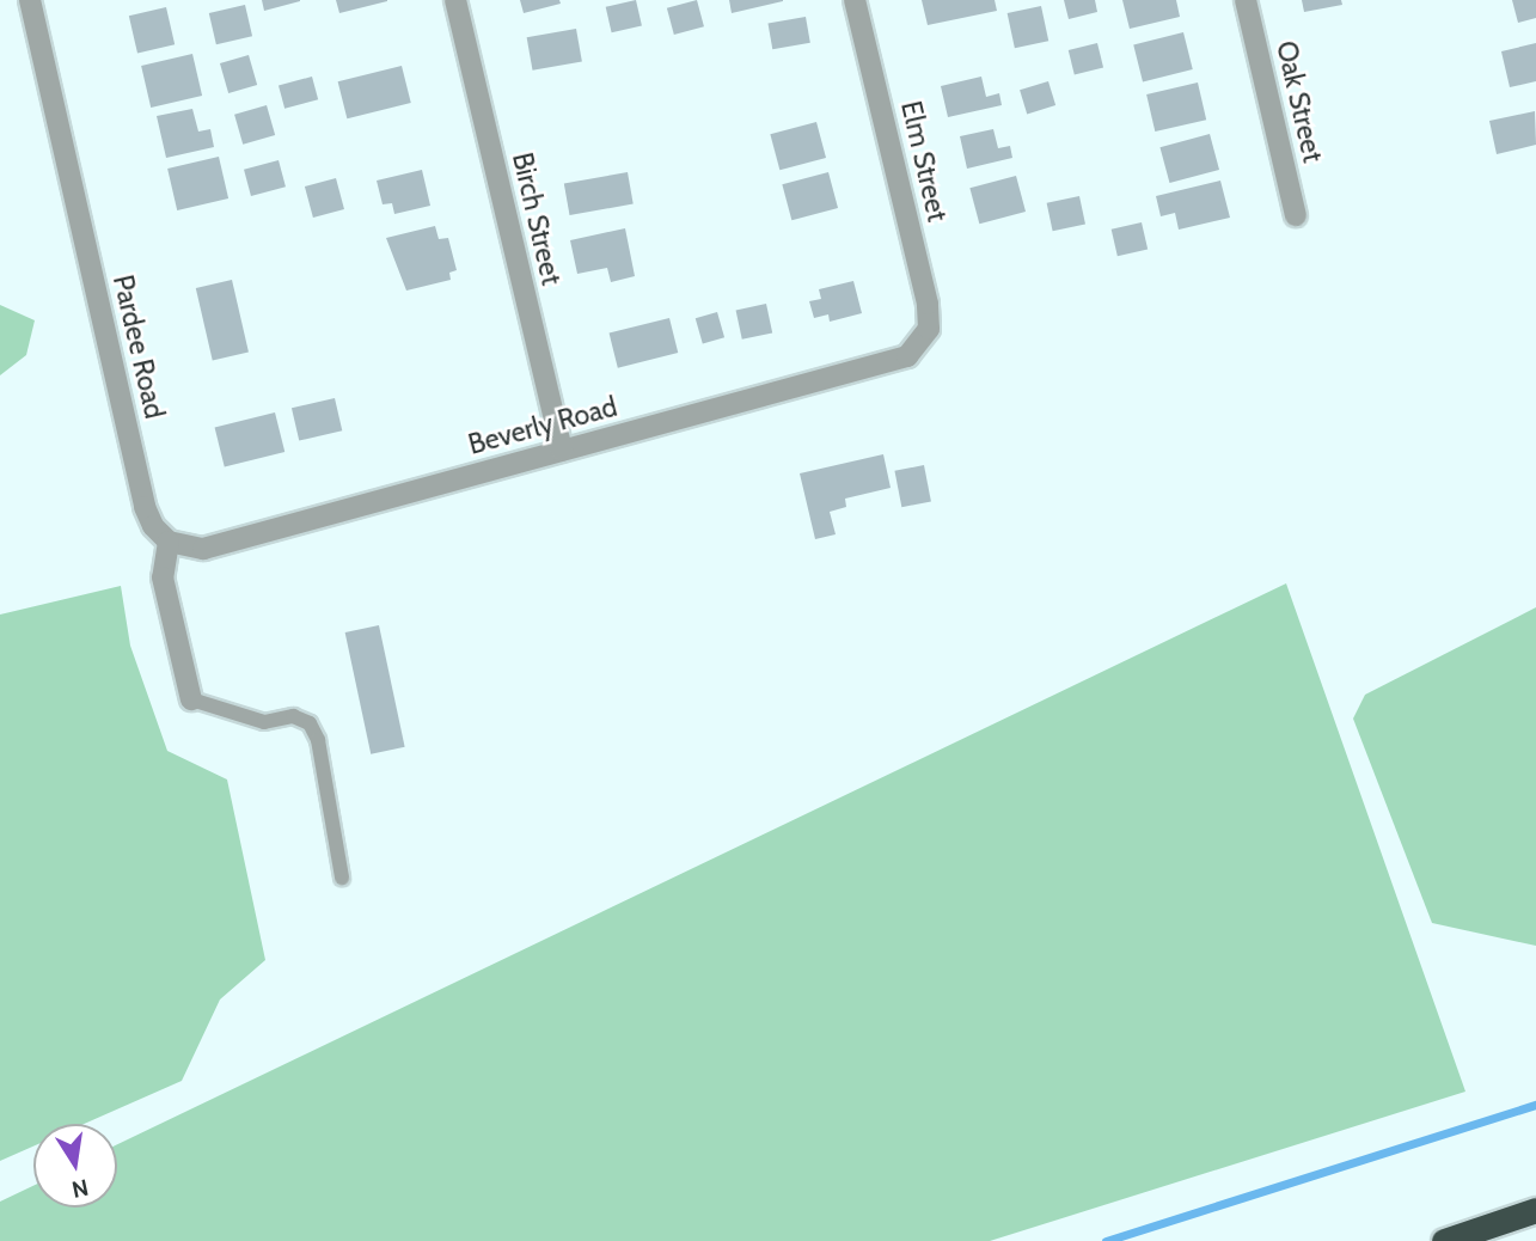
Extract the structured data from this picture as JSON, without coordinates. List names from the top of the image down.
{
  "streets": {
    "street": [
      "Oak Street",
      "Elm Street",
      "Birch Street",
      "Pardee Road",
      "Beverly Road"
    ]
  },
  "crossings": [
    ["Elm Street", "Beverly Road"],
    ["Birch Street", "Beverly Road"],
    ["Pardee Road", "Beverly Road"]
  ],
  "north": "bottom"
}
